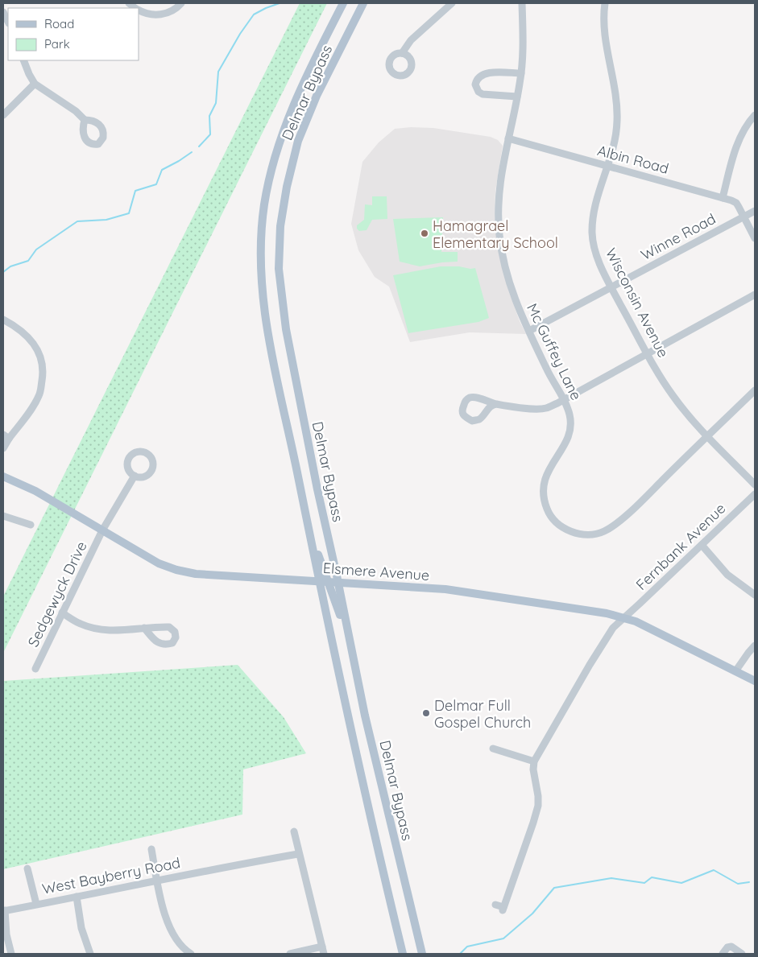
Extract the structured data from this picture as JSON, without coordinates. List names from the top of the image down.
{
  "streets": {
    "main road": ["Delmar Bypass", "Elsmere Avenue"],
    "street": [
      "Albin Road",
      "Winne Road",
      "Wisconsin Avenue",
      "Mc Guffey Lane",
      "Fernbank Avenue",
      "Sedgewyck Drive",
      "West Bayberry Road"
    ]
  },
  "crossings": [
    ["Delmar Bypass", "Elsmere Avenue"],
    ["Albin Road", "Winne Road"],
    ["Albin Road", "Wisconsin Avenue"],
    ["Albin Road", "Mc Guffey Lane"],
    ["Winne Road", "Wisconsin Avenue"],
    ["Winne Road", "Mc Guffey Lane"],
    ["Wisconsin Avenue", "Mc Guffey Lane"],
    ["Fernbank Avenue", "Elsmere Avenue"],
    ["Elsmere Avenue", "Sedgewyck Drive"]
  ],
  "places": ["Hamagrael Elementary School", "Delmar Full Gospel Church"],
  "legend": ["Road", "Park"]
}
